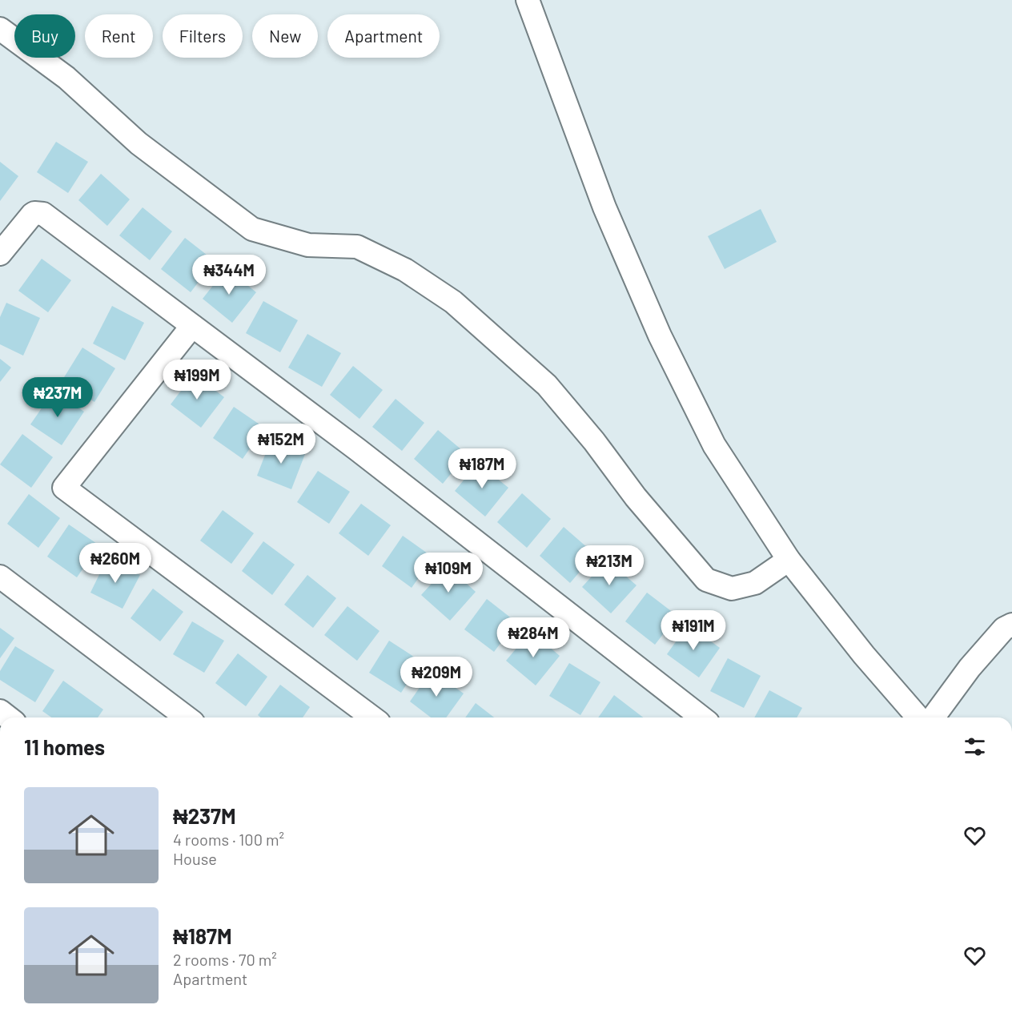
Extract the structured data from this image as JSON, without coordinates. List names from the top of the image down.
{
  "page": {
    "chip": [
      "Buy",
      "Rent",
      "Filters",
      "New",
      "Apartment"
    ],
    "price": [
      "₦344M",
      "₦199M",
      "₦237M",
      "₦152M",
      "₦187M",
      "₦260M",
      "₦213M",
      "₦109M",
      "₦191M",
      "₦284M",
      "₦209M"
    ],
    "heading": "11 homes",
    "list": [
      {
        "name": "₦237M",
        "note": "4 rooms · 100 m² · House"
      },
      {
        "name": "₦187M",
        "note": "2 rooms · 70 m² · Apartment"
      }
    ]
  }
}
